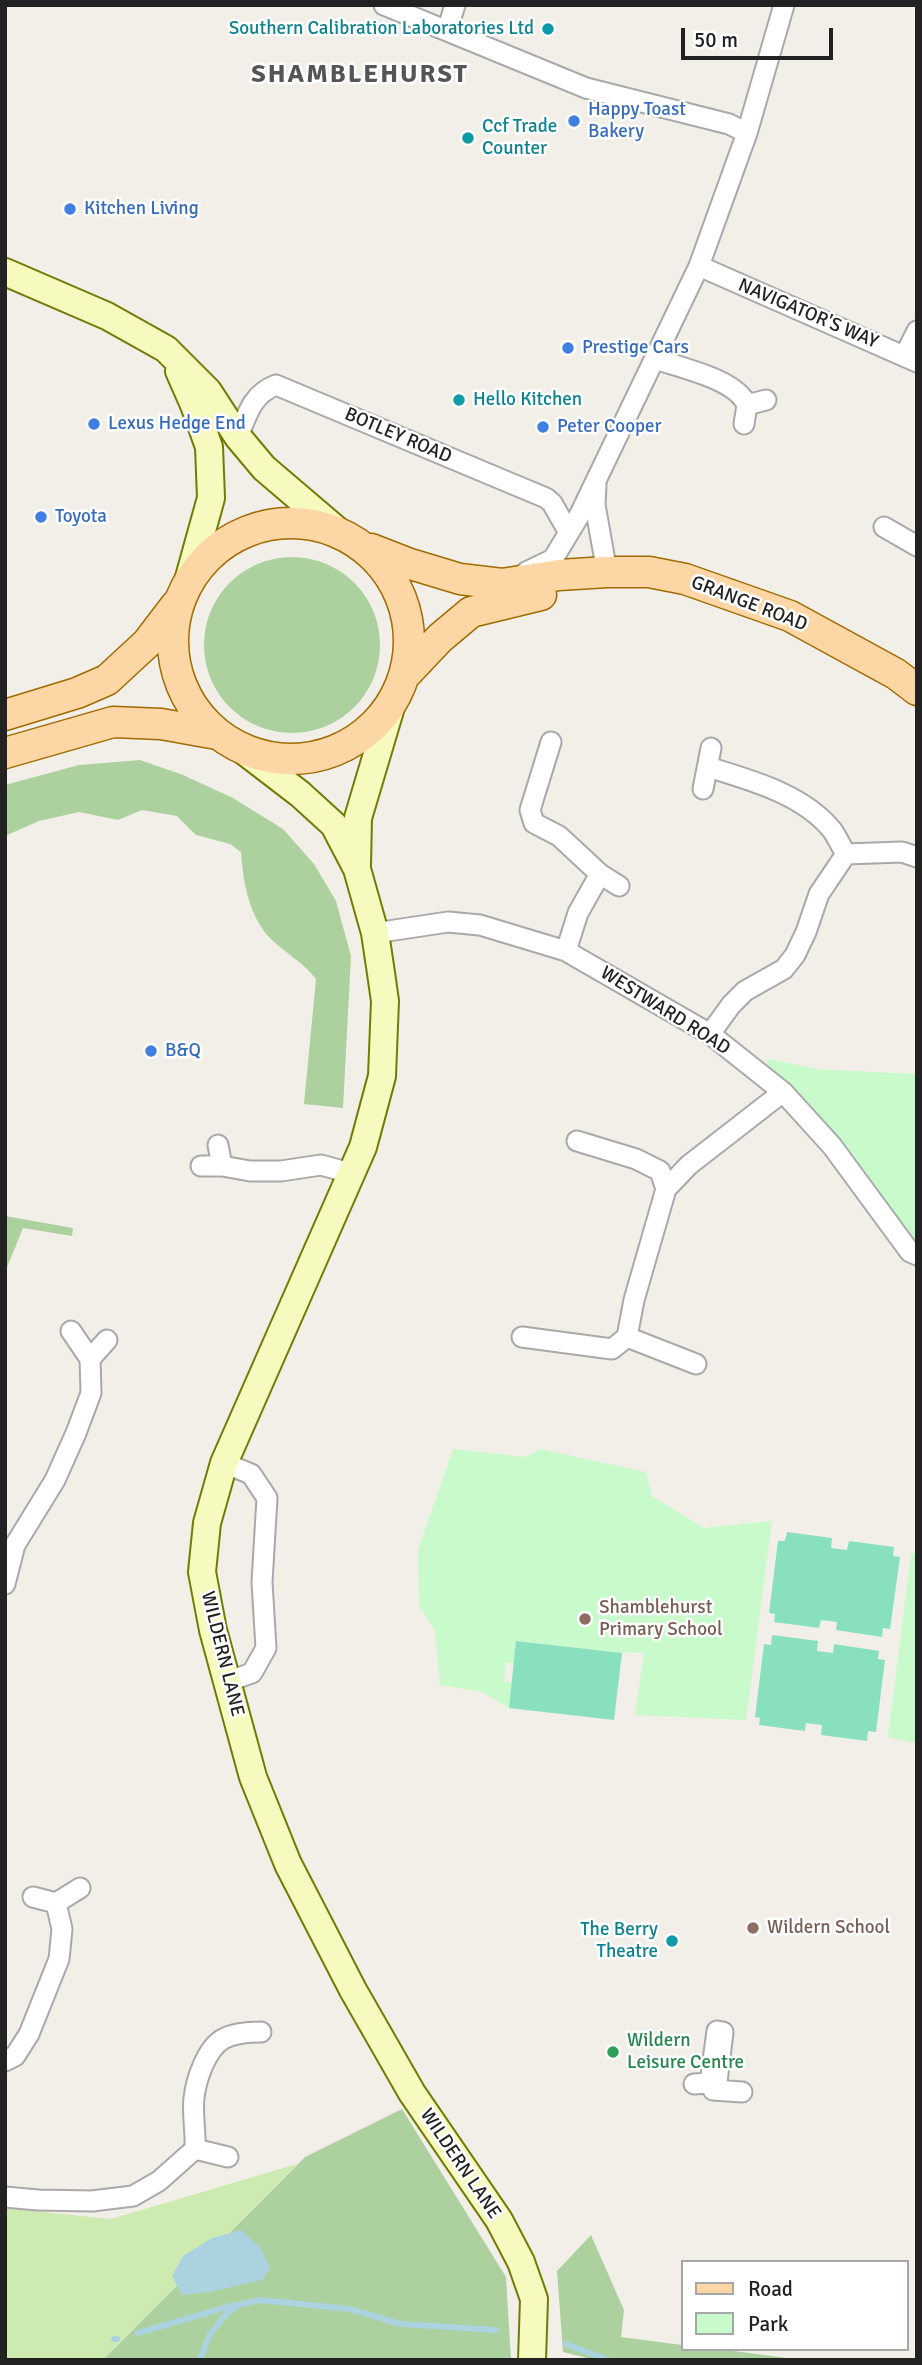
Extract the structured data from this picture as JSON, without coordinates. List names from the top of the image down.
{
  "streets": {
    "main road": ["GRANGE ROAD"],
    "street": [
      "NAVIGATOR'S WAY",
      "BOTLEY ROAD",
      "WESTWARD ROAD",
      "WILDERN LANE"
    ]
  },
  "crossings": [
    ["GRANGE ROAD", "WILDERN LANE"],
    ["WESTWARD ROAD", "WILDERN LANE"]
  ],
  "districts": ["SHAMBLEHURST"],
  "places": [
    "Southern Calibration Laboratories Ltd",
    "Happy Toast Bakery",
    "Ccf Trade Counter",
    "Kitchen Living",
    "Prestige Cars",
    "Hello Kitchen",
    "Lexus Hedge End",
    "Peter Cooper",
    "Toyota",
    "B&Q",
    "Shamblehurst Primary School",
    "Wildern School",
    "The Berry Theatre",
    "Wildern Leisure Centre"
  ],
  "legend": ["Road", "Park"],
  "scale_bar": "50 m"
}
